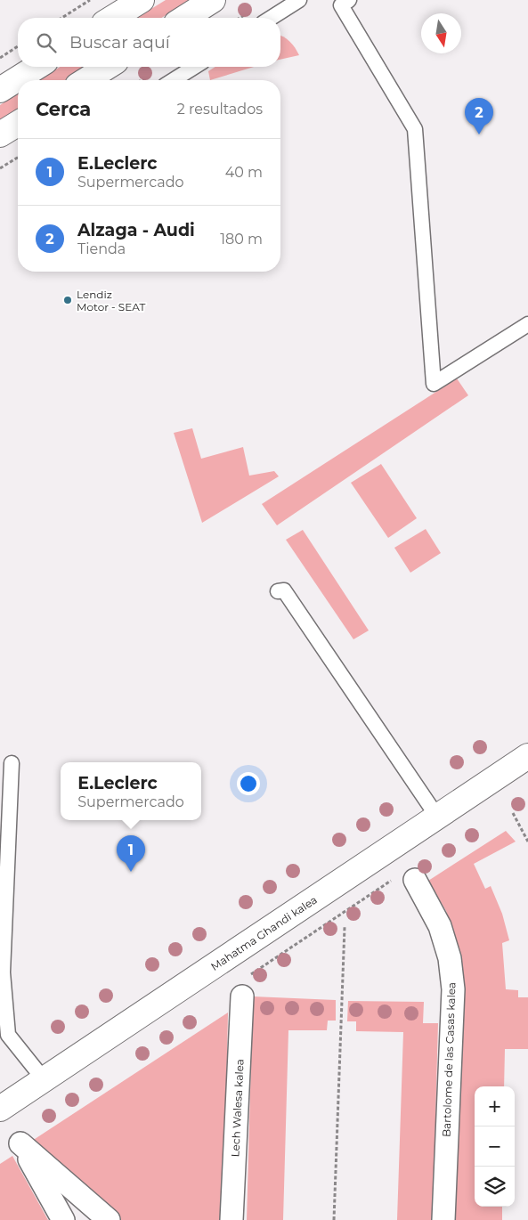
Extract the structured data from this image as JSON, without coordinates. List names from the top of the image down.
{
  "streets": {
    "main road": ["Mahatma Ghandi kalea"],
    "street": ["Bartolome de las Casas kalea", "Lech Walesa kalea"]
  },
  "places": ["Lendiz Motor - SEAT"],
  "north": "bottom",
  "page": {
    "search": "Buscar aquí",
    "heading": ["Cerca", "2 resultados"],
    "pins": ["2", "1"],
    "list": [
      {
        "mark": "1",
        "name": "E.Leclerc",
        "note": "Supermercado",
        "value": "40 m"
      },
      {
        "mark": "2",
        "name": "Alzaga - Audi",
        "note": "Tienda",
        "value": "180 m"
      }
    ],
    "popup": ["E.Leclerc", "Supermercado"],
    "map_buttons": ["+", "−"]
  }
}
